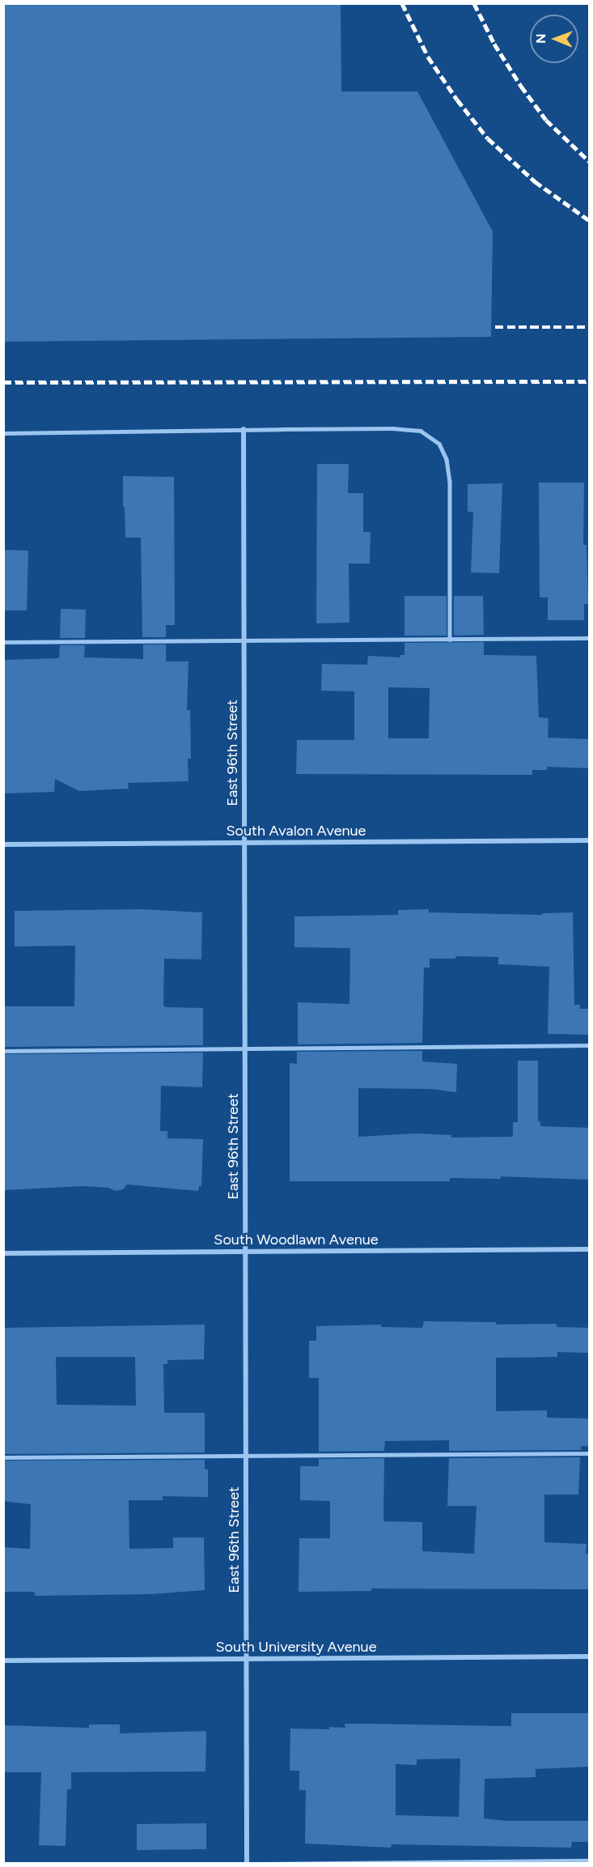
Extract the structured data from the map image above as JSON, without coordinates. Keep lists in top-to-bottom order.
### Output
{
  "streets": {
    "street": [
      "East 96th Street",
      "South Avalon Avenue",
      "South Woodlawn Avenue",
      "South University Avenue"
    ]
  },
  "crossings": [
    ["East 96th Street", "South Avalon Avenue"],
    ["East 96th Street", "South Woodlawn Avenue"],
    ["East 96th Street", "South University Avenue"]
  ],
  "north": "left"
}
